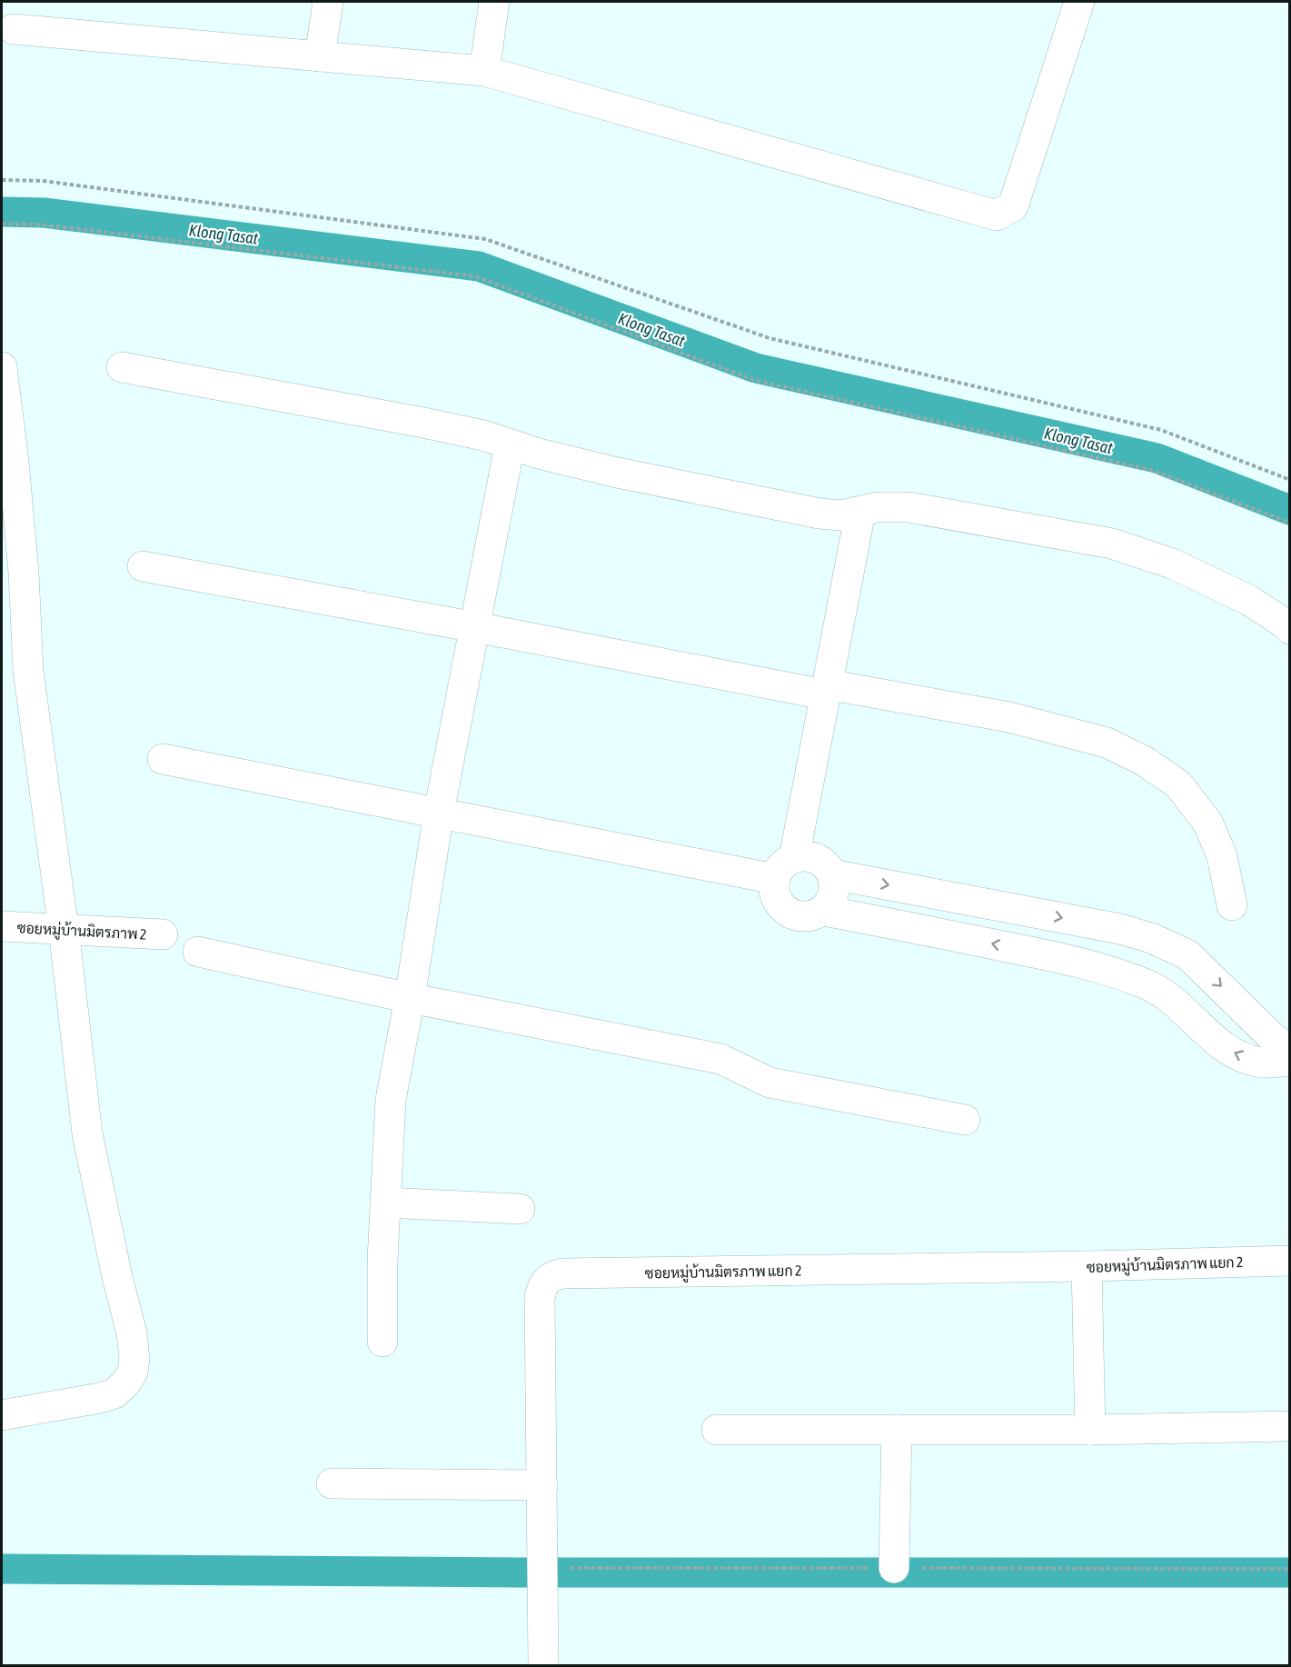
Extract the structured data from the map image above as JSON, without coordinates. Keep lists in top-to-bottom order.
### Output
{
  "streets": {
    "street": ["ซอยหมู่บ้านมิตรภาพ 2", "ซอยหมู่บ้านมิตรภาพ แยก 2"]
  },
  "water": ["Klong Tasat"]
}
